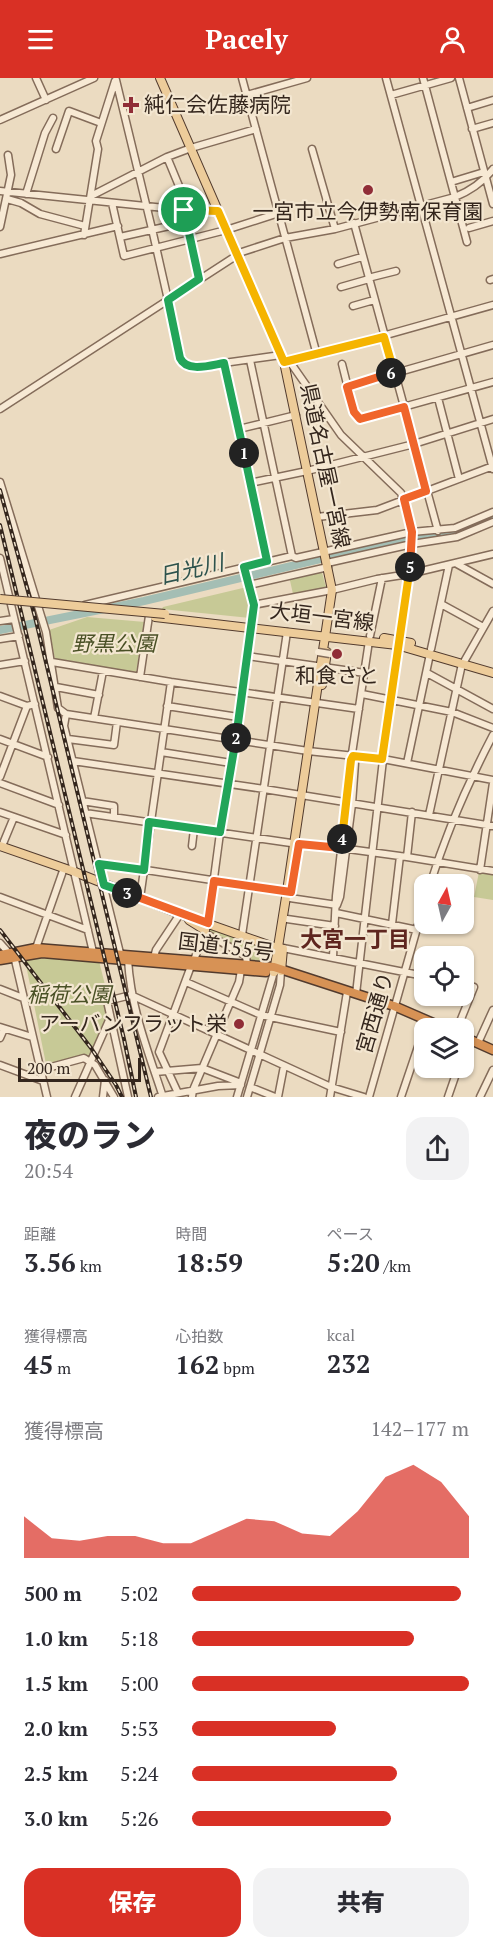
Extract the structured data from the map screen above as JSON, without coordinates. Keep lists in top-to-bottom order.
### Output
{
  "streets": {
    "highway": ["国道155号"],
    "main road": ["県道名古屋一宮線", "大垣一宮線"],
    "street": ["宮西通り"]
  },
  "crossings": [
    ["県道名古屋一宮線", "大垣一宮線"],
    ["県道名古屋一宮線", "国道155号"],
    ["国道155号", "宮西通り"]
  ],
  "districts": ["大宮一丁目"],
  "water": ["日光川"],
  "parks": ["野黒公園", "稲荷公園"],
  "places": {
    "health": ["純仁会佐藤病院"],
    "other": ["一宮市立今伊勢南保育園", "和食さと", "アーバンフラット栄"]
  },
  "scale_bar": "200 m",
  "north": "top",
  "page": {
    "header": "Pacely",
    "pins": [
      "6",
      "1",
      "5",
      "2",
      "4",
      "3"
    ],
    "scale": "200 m",
    "heading": ["夜のラン", "20:54"],
    "stats": [
      ["距離", "3.56 km"],
      ["時間", "18:59"],
      ["ペース", "5:20 /km"],
      ["獲得標高", "45 m"],
      ["心拍数", "162 bpm"],
      ["kcal", "232"]
    ],
    "chart": ["獲得標高", "142–177 m"],
    "list": [
      {
        "name": "500 m",
        "note": "5:02"
      },
      {
        "name": "1.0 km",
        "note": "5:18"
      },
      {
        "name": "1.5 km",
        "note": "5:00"
      },
      {
        "name": "2.0 km",
        "note": "5:53"
      },
      {
        "name": "2.5 km",
        "note": "5:24"
      },
      {
        "name": "3.0 km",
        "note": "5:26"
      }
    ],
    "buttons": ["保存", "共有"]
  }
}
